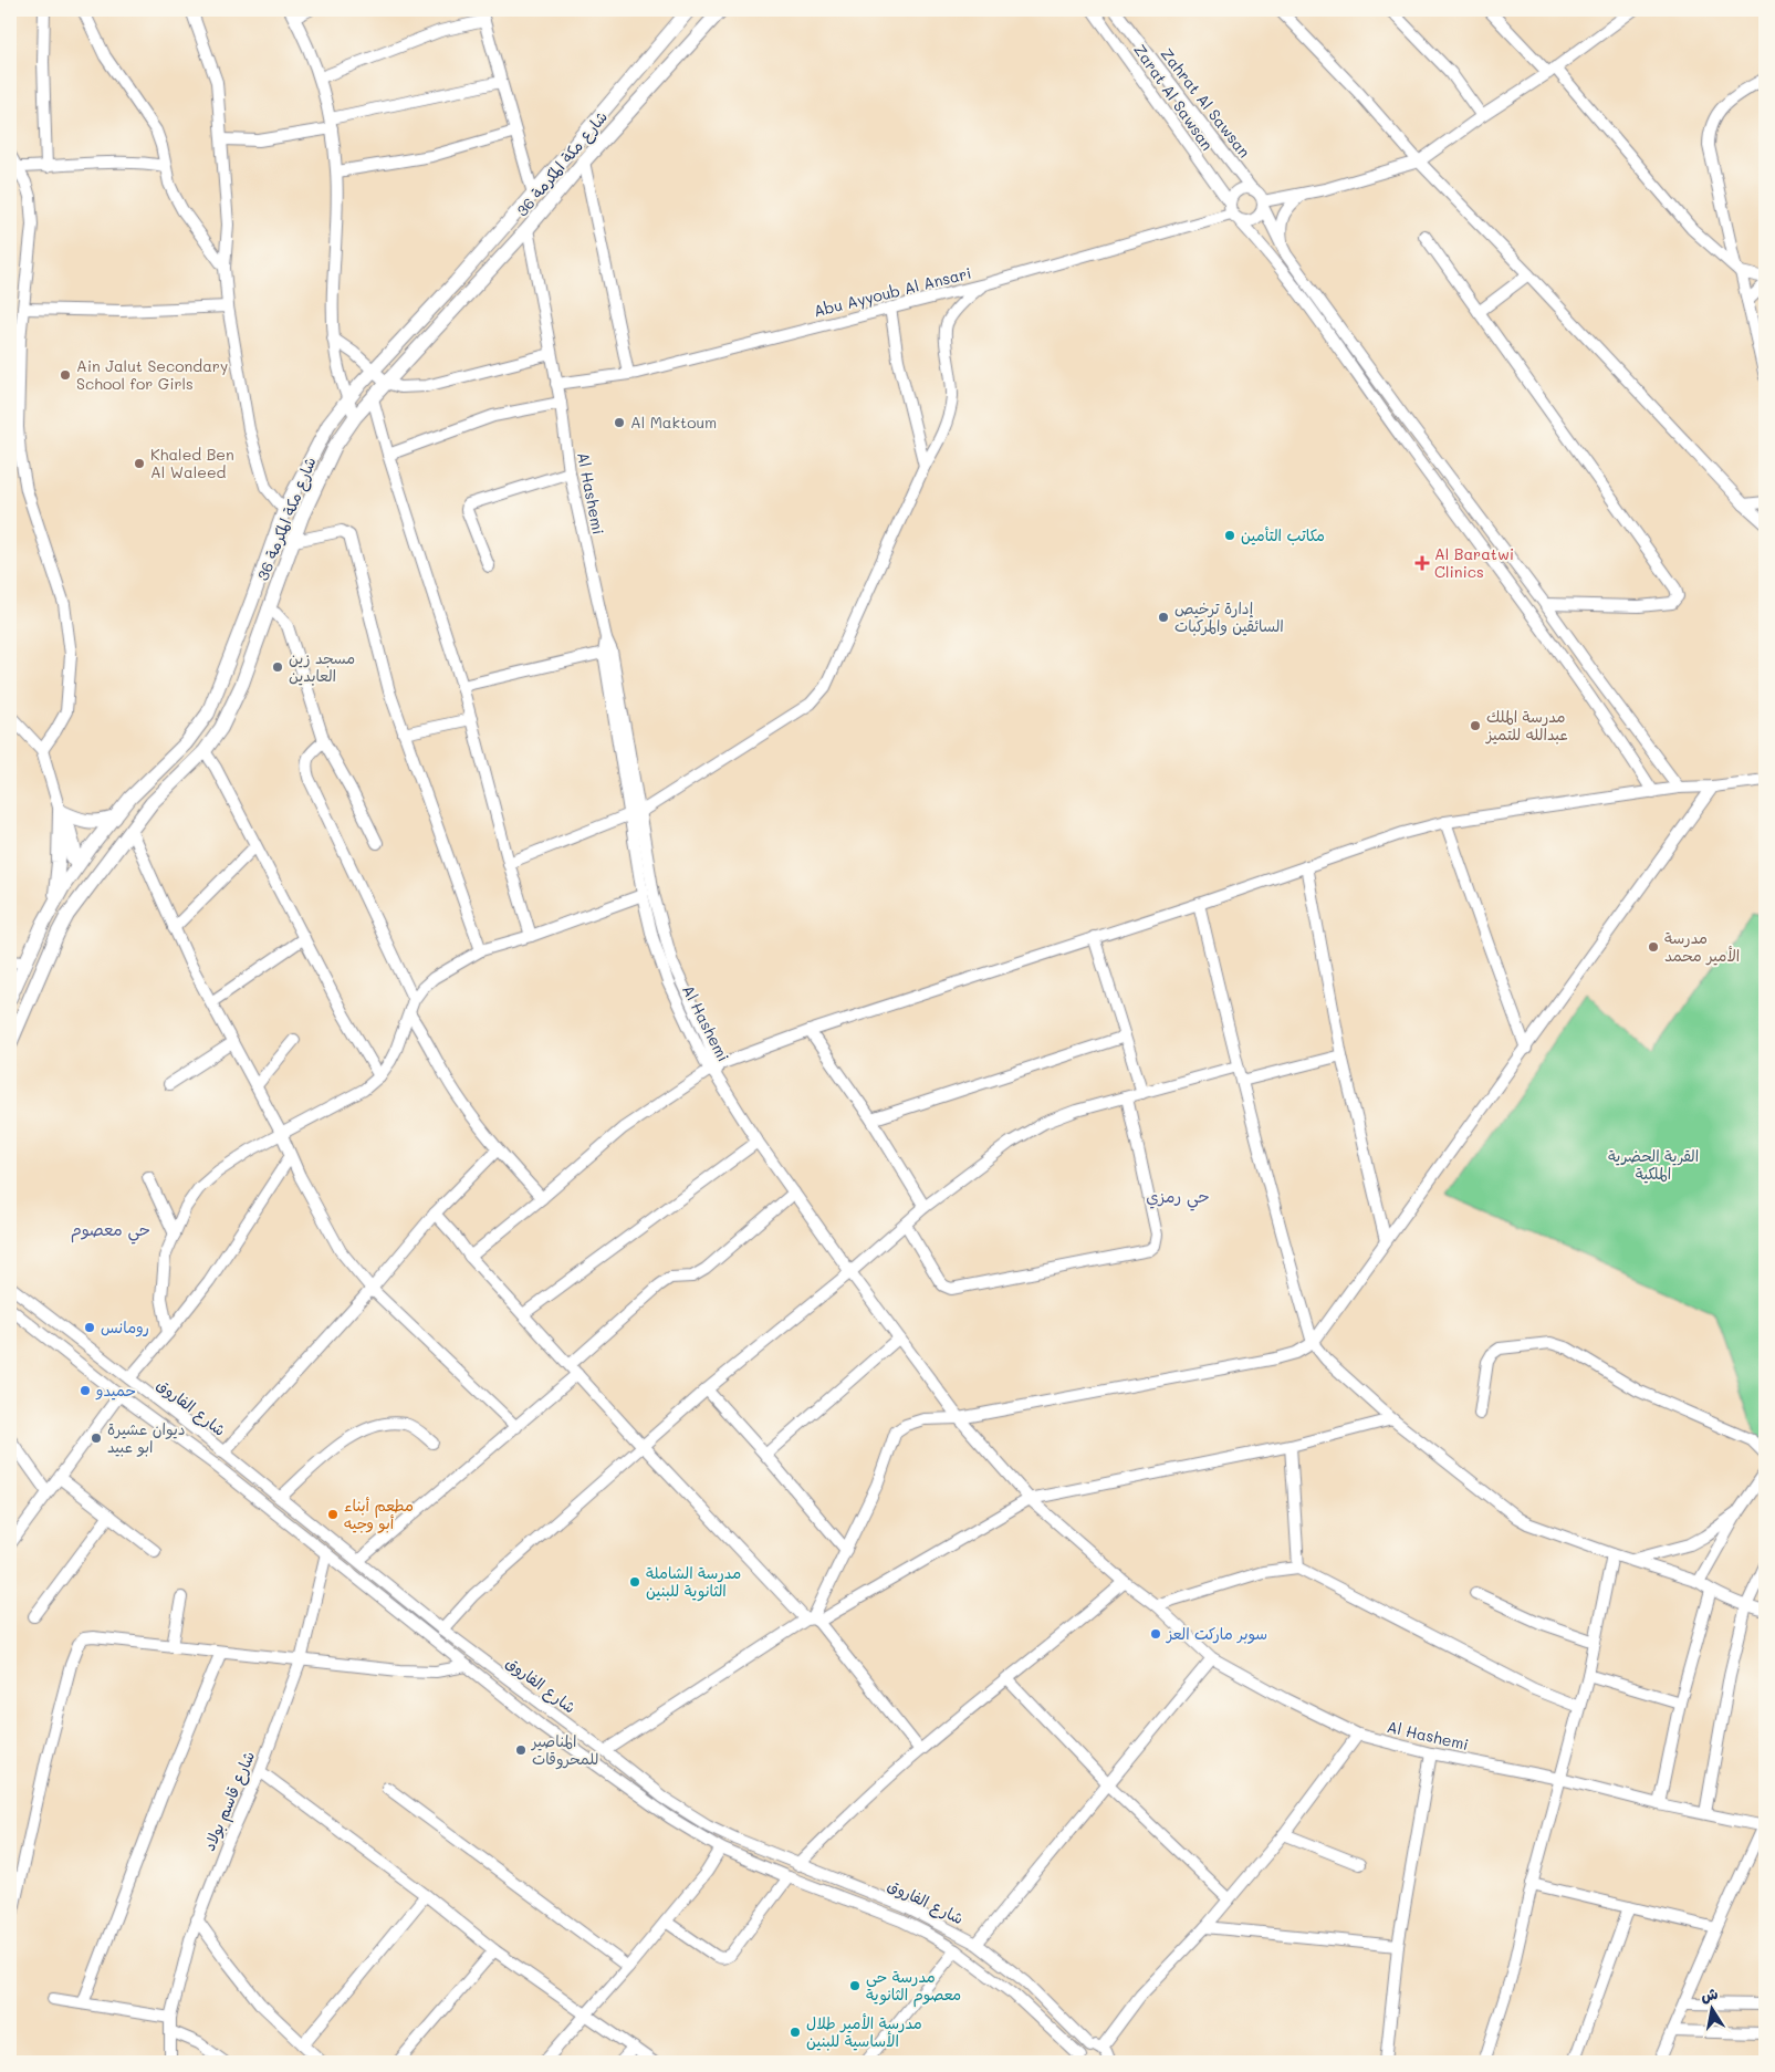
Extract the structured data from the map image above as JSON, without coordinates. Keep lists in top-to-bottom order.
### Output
{
  "streets": {
    "main road": ["شارع مكة المكرمة 36"],
    "street": [
      "Zarat Al Sawsan",
      "Zahrat Al Sawsan",
      "Abu Ayyoub Al Ansari",
      "Al Hashemi",
      "شارع الفاروق",
      "شارع قاسم بولاد"
    ]
  },
  "crossings": [
    ["Zarat Al Sawsan", "Zahrat Al Sawsan"],
    ["Zarat Al Sawsan", "Abu Ayyoub Al Ansari"],
    ["Zahrat Al Sawsan", "Abu Ayyoub Al Ansari"],
    ["شارع مكة المكرمة 36", "Al Hashemi"],
    ["Abu Ayyoub Al Ansari", "Al Hashemi"],
    ["شارع الفاروق", "شارع قاسم بولاد"]
  ],
  "districts": ["حي رمزي", "حي معصوم"],
  "parks": ["القرية الحضرية الملكية"],
  "places": {
    "other": [
      "Ain Jalut Secondary School for Girls",
      "Al Maktoum",
      "Khaled Ben Al Waleed",
      "مكاتب التأمين",
      "إدارة ترخيص السائقين والمركبات",
      "مسجد زين العابدين",
      "مدرسة الملك عبدالله للتميز",
      "مدرسة الأمير محمد",
      "رومانس",
      "حميدو",
      "ديوان عشيرة ابو عبيد",
      "مطعم أبناء أبو وجيه",
      "مدرسة الشاملة الثانوية للبنين",
      "سوبر ماركت العز",
      "المناصير للمحروقات",
      "مدرسة حي معصوم الثانوية",
      "مدرسة الأمير طلال الأساسية للبنين"
    ],
    "health": ["Al Baratwi Clinics"]
  },
  "north": "top"
}
